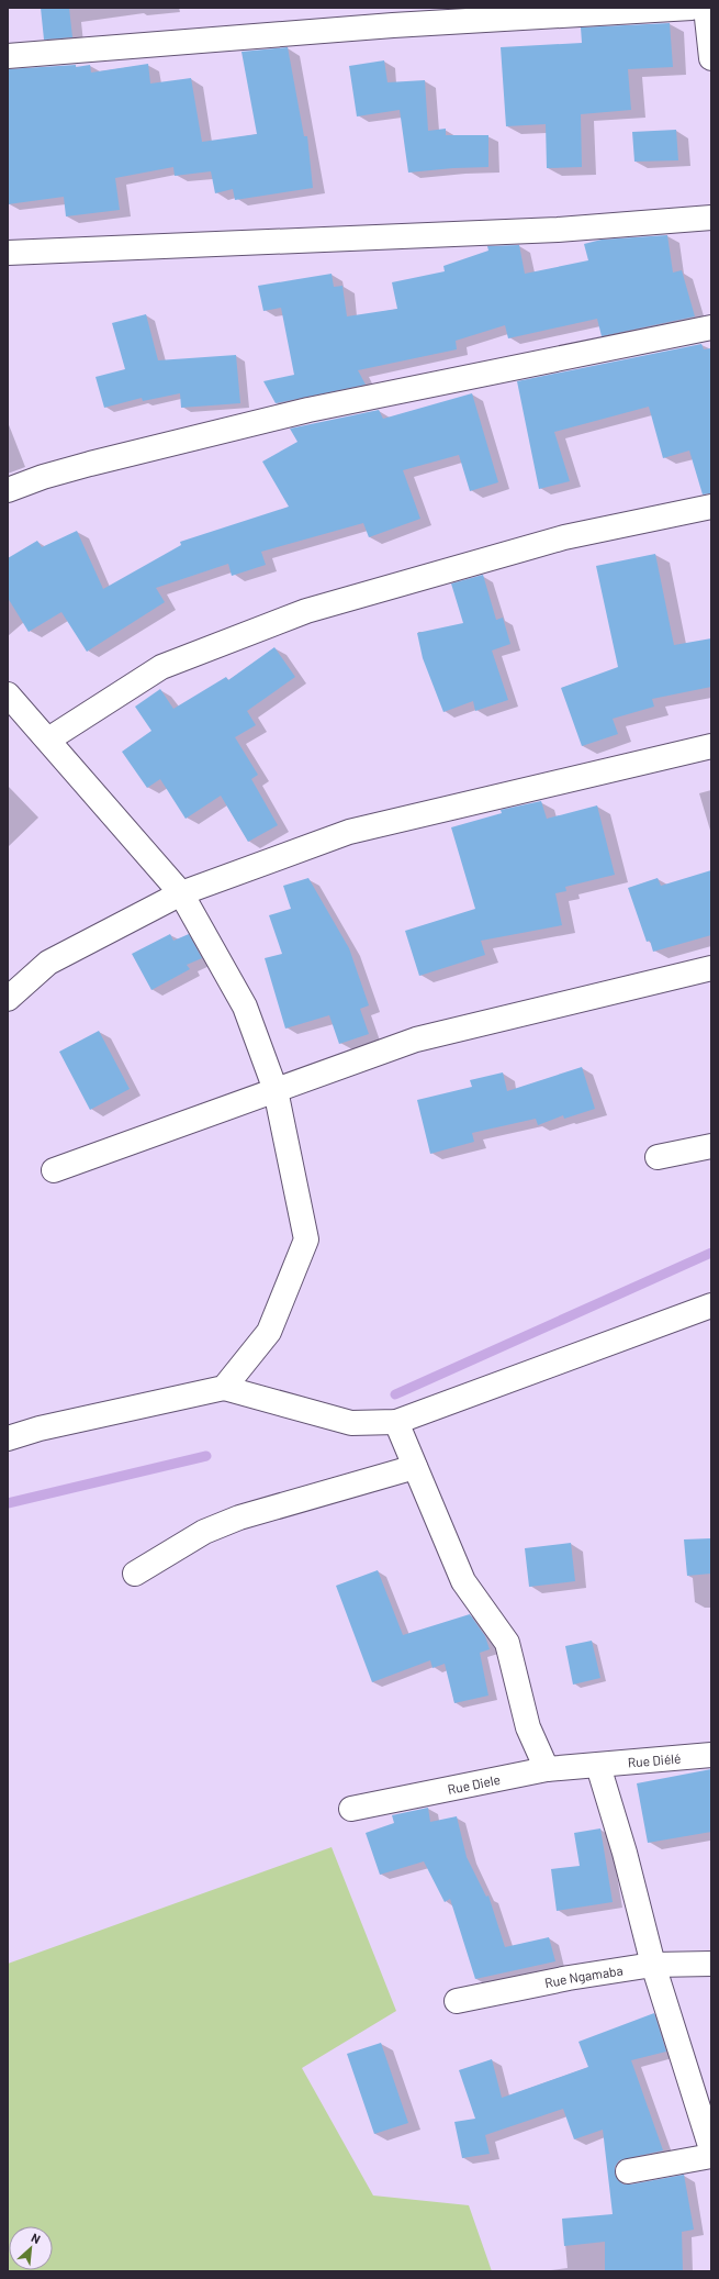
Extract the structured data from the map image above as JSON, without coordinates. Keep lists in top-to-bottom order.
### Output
{
  "streets": {
    "street": ["Rue Diélé", "Rue Diele", "Rue Ngamaba"]
  },
  "crossings": [
    ["Rue Diélé", "Rue Diele"]
  ],
  "north": "top right"
}
